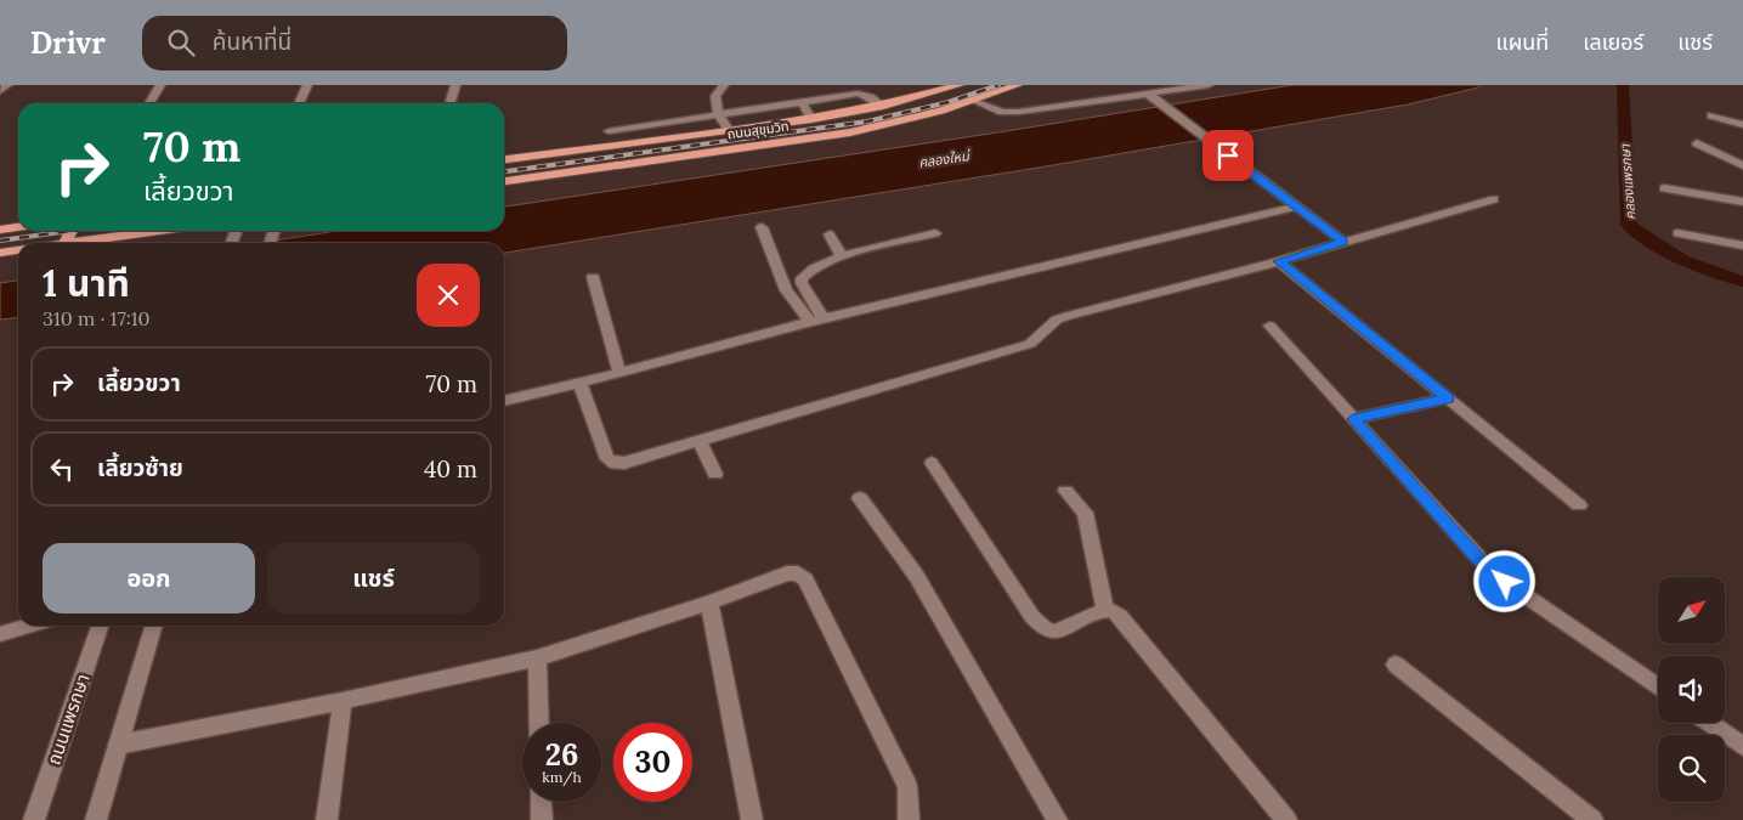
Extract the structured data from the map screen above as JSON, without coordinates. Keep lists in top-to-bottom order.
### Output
{
  "streets": {
    "highway": ["ถนนสุขุมวิท"],
    "street": ["ถนนแพรกษา"]
  },
  "water": ["คลองใหม่", "คลองแพรกษา"],
  "north": "top right",
  "page": {
    "header": "Drivr",
    "search": "ค้นหาที่นี่",
    "nav": ["แผนที่", "เลเยอร์", "แชร์"],
    "turn": ["70 m", "เลี้ยวขวา"],
    "heading": ["1 นาที", "310 m · 17:10"],
    "list": [
      {
        "name": "เลี้ยวขวา",
        "value": "70 m"
      },
      {
        "name": "เลี้ยวซ้าย",
        "value": "40 m"
      }
    ],
    "buttons": ["ออก", "แชร์"],
    "speed": "26 km/h",
    "limit": "30"
  }
}
